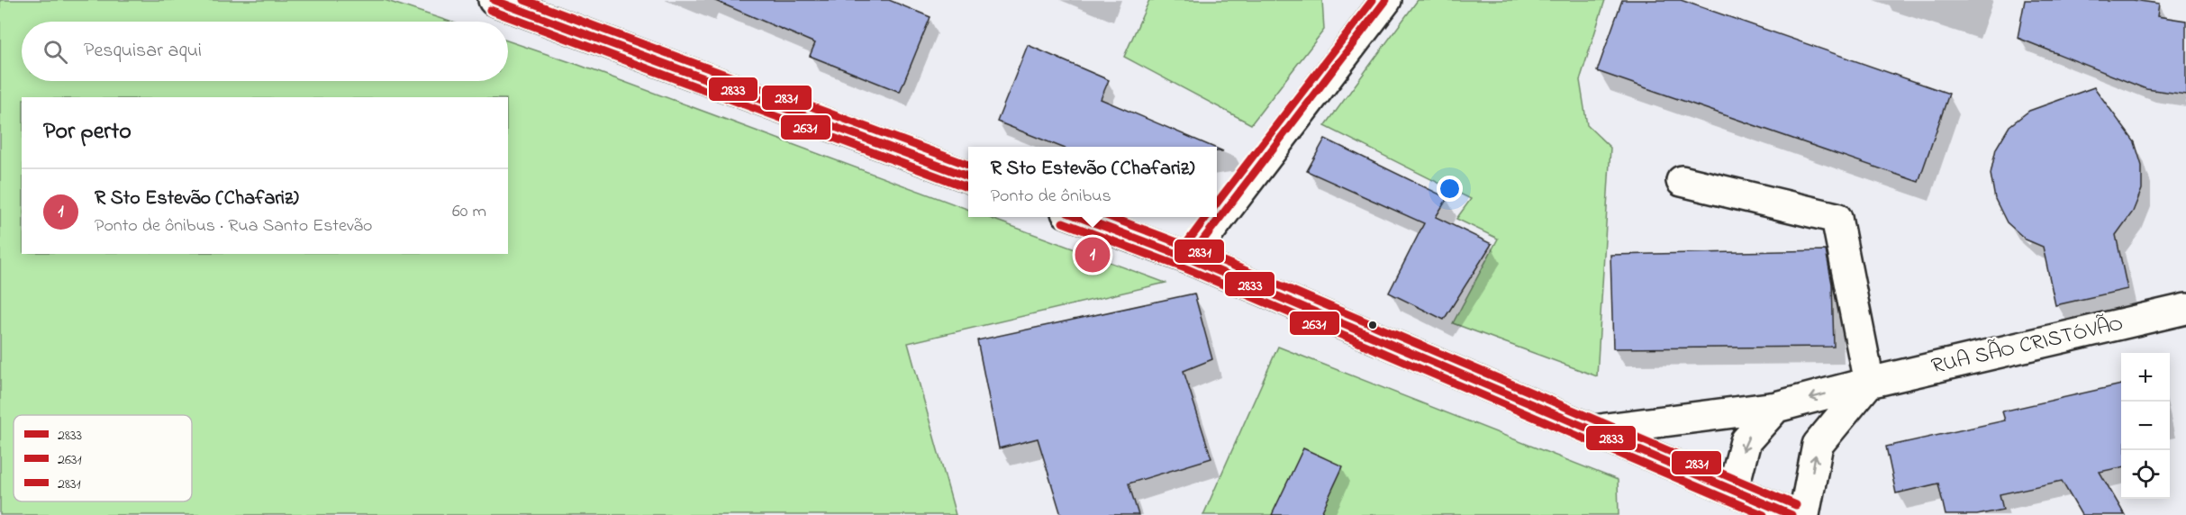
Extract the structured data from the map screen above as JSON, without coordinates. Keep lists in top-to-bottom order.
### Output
{
  "streets": {
    "street": ["RUA SÃO CRISTÓVÃO"]
  },
  "lines": ["transit line 2833", "transit line 2831", "transit line 2631"],
  "legend": ["2833", "2631", "2831"],
  "page": {
    "search": "Pesquisar aqui",
    "heading": "Por perto",
    "popup": ["R Sto Estevão (Chafariz)", "Ponto de ônibus"],
    "list": [
      {
        "mark": "1",
        "name": "R Sto Estevão (Chafariz)",
        "note": "Ponto de ônibus · Rua Santo Estevão",
        "value": "60 m"
      }
    ],
    "pins": "1",
    "map_buttons": ["+", "−"]
  }
}
